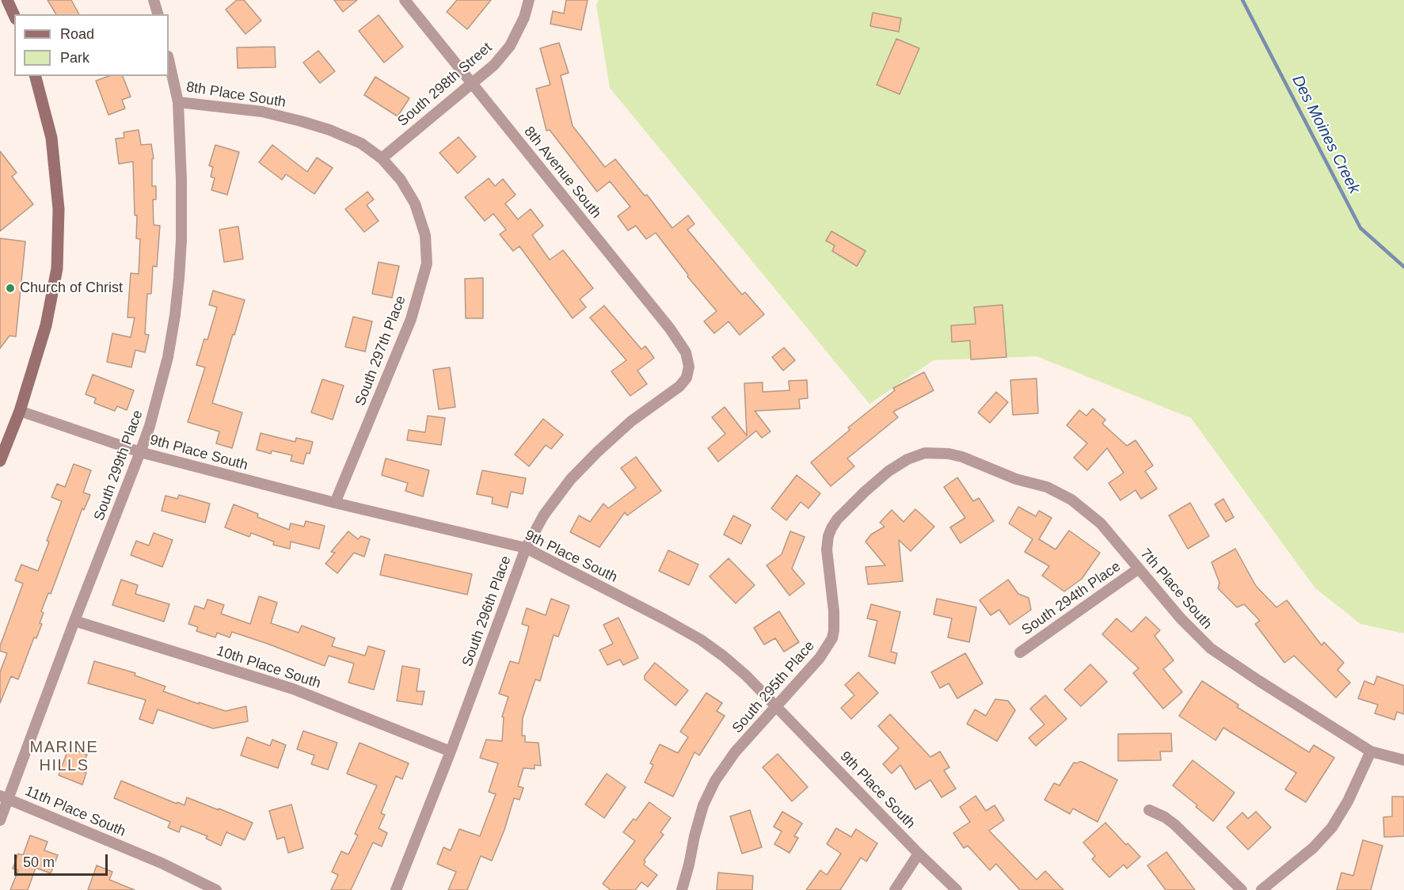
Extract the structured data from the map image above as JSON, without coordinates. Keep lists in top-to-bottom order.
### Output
{
  "streets": {
    "street": [
      "South 298th Street",
      "8th Place South",
      "8th Avenue South",
      "South 297th Place",
      "9th Place South",
      "South 299th Place",
      "7th Place South",
      "South 294th Place",
      "South 296th Place",
      "10th Place South",
      "South 295th Place",
      "11th Place South"
    ]
  },
  "crossings": [
    ["South 298th Street", "8th Place South"],
    ["South 298th Street", "8th Avenue South"],
    ["South 298th Street", "South 297th Place"],
    ["8th Place South", "South 297th Place"],
    ["8th Place South", "South 299th Place"],
    ["8th Avenue South", "South 296th Place"],
    ["South 297th Place", "9th Place South"],
    ["9th Place South", "South 299th Place"],
    ["9th Place South", "South 296th Place"],
    ["9th Place South", "South 295th Place"],
    ["South 299th Place", "10th Place South"],
    ["South 299th Place", "11th Place South"],
    ["7th Place South", "South 294th Place"],
    ["7th Place South", "South 295th Place"],
    ["South 296th Place", "10th Place South"]
  ],
  "districts": ["MARINE HILLS"],
  "water": ["Des Moines Creek"],
  "places": ["Church of Christ"],
  "legend": ["Road", "Park"],
  "scale_bar": "50 m"
}
